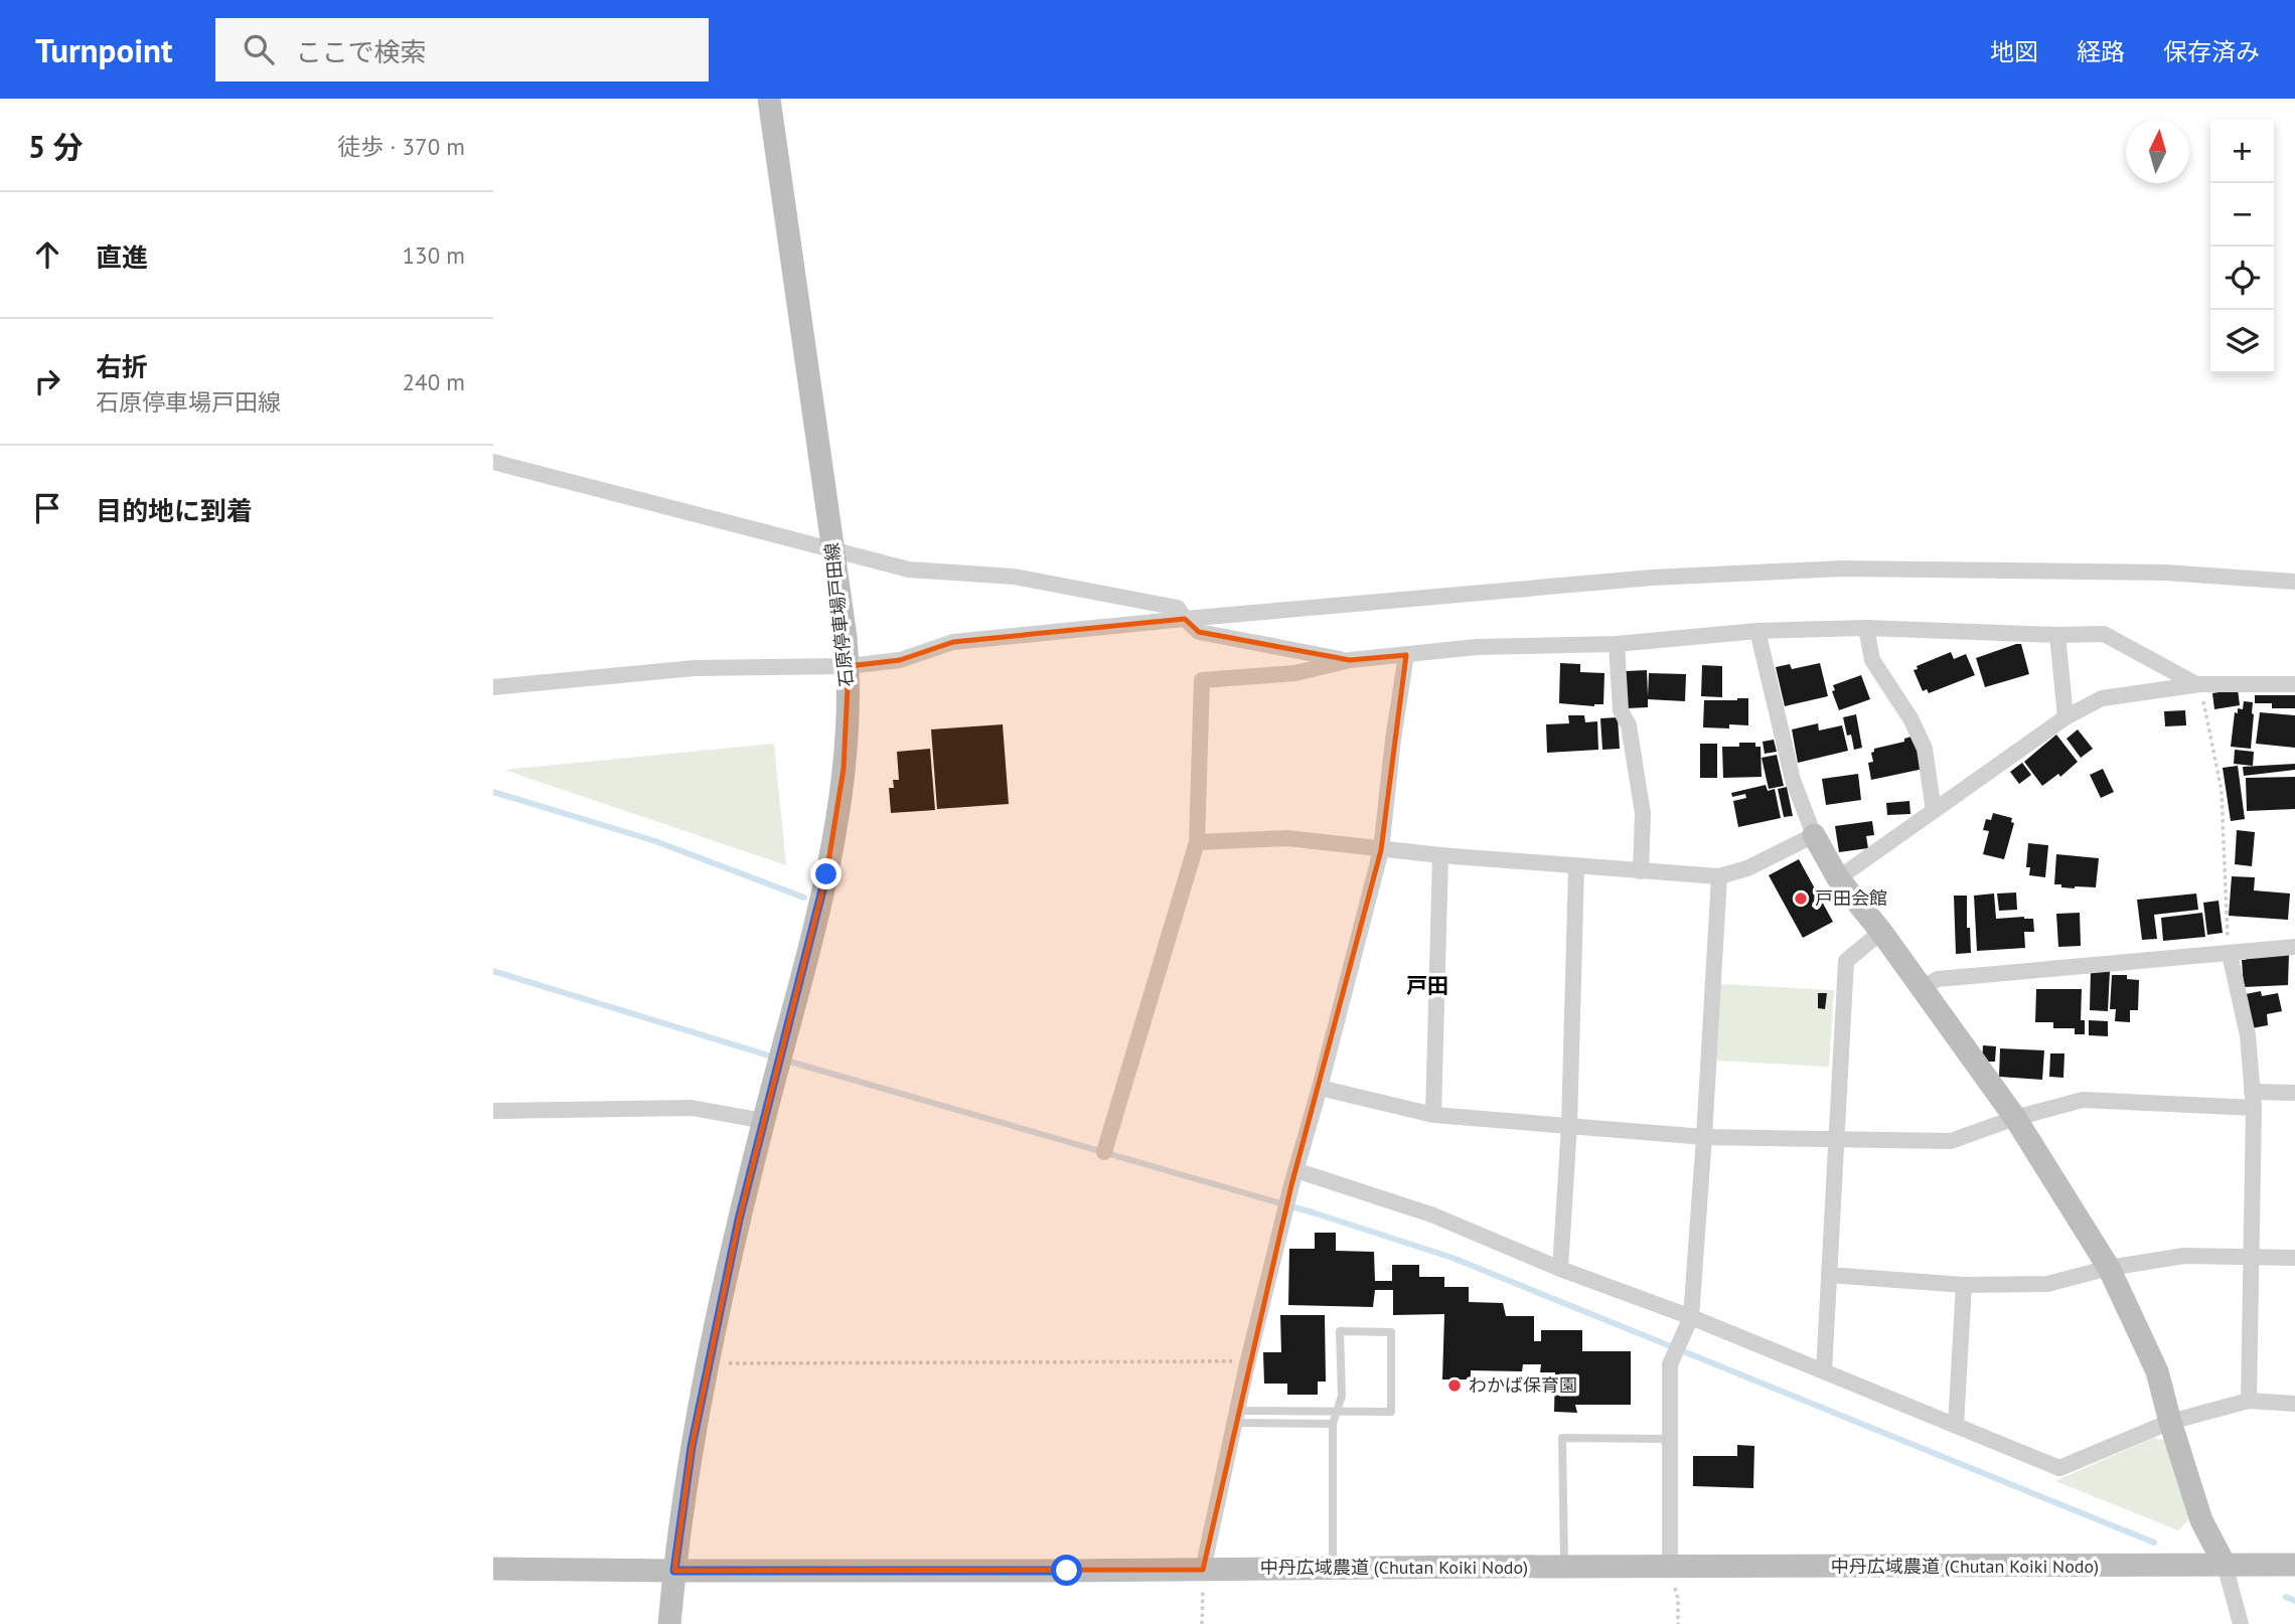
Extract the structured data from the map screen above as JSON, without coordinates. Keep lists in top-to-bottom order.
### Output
{
  "streets": {
    "street": ["石原停車場戸田線", "中丹広域農道 (Chutan Koiki Nodo)"]
  },
  "crossings": [
    ["石原停車場戸田線", "中丹広域農道 (Chutan Koiki Nodo)"]
  ],
  "districts": ["戸田"],
  "places": ["戸田会館", "わかば保育園"],
  "north": "top",
  "page": {
    "header": "Turnpoint",
    "search": "ここで検索",
    "nav": ["地図", "経路", "保存済み"],
    "heading": ["5 分", "徒歩 · 370 m"],
    "map_buttons": ["+", "−"],
    "list": [
      ["直進", "130 m"],
      ["右折", "石原停車場戸田線", "240 m"],
      "目的地に到着"
    ]
  }
}
